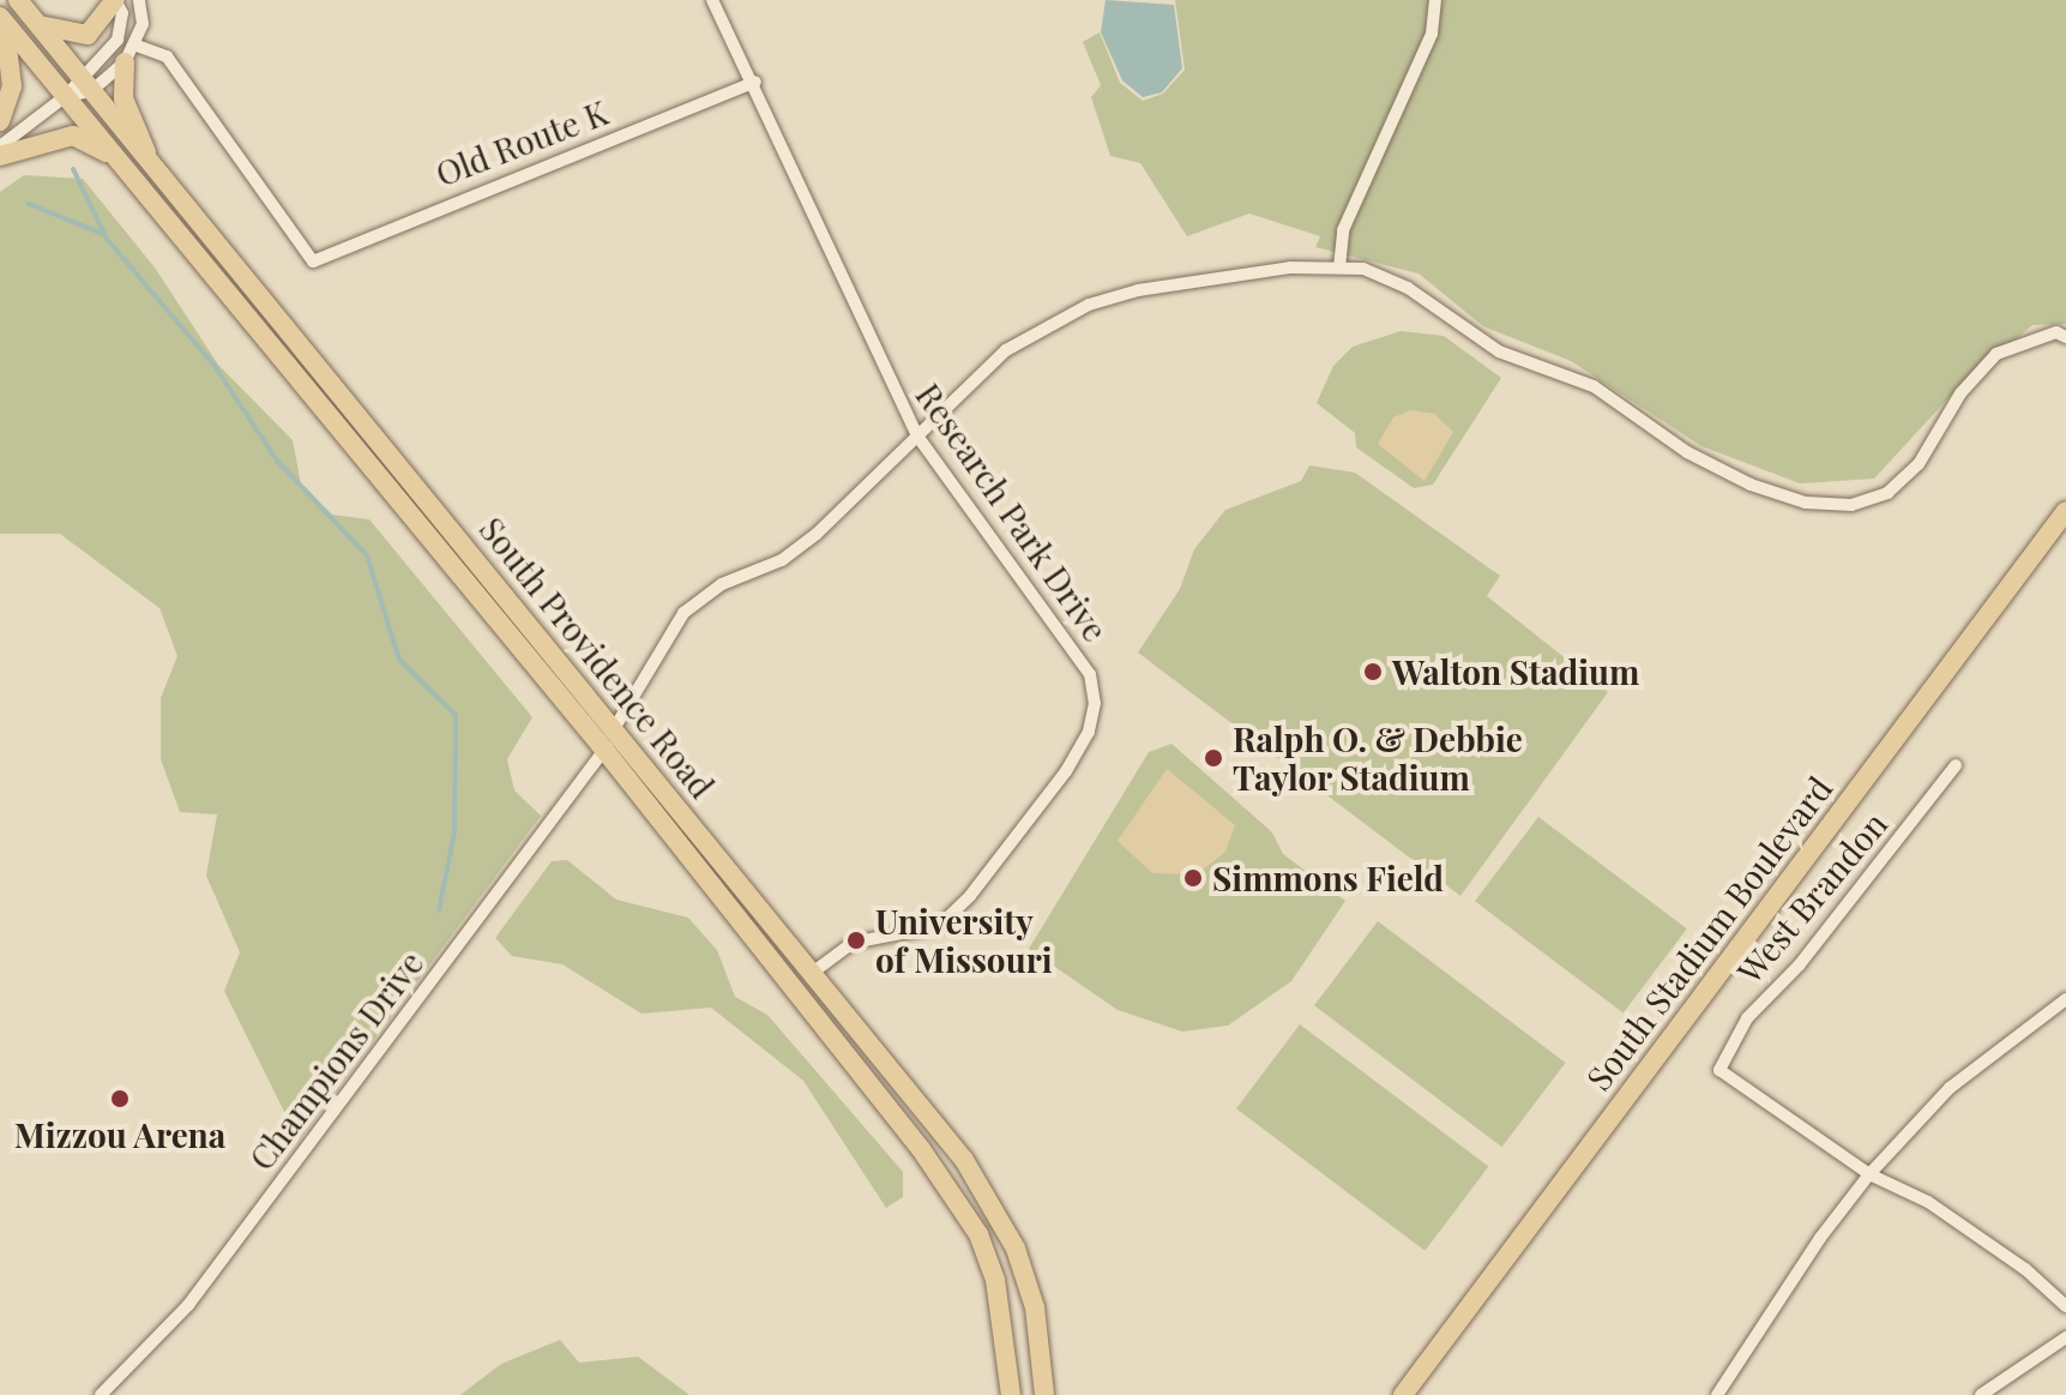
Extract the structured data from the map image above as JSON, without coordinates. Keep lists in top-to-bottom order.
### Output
{
  "streets": {
    "main road": ["South Providence Road", "South Stadium Boulevard"],
    "street": [
      "Old Route K",
      "Research Park Drive",
      "West Brandon",
      "Champions Drive"
    ]
  },
  "crossings": [
    ["Old Route K", "Research Park Drive"],
    ["Research Park Drive", "South Providence Road"],
    ["South Providence Road", "Champions Drive"]
  ],
  "places": [
    "Walton Stadium",
    "Ralph O. & Debbie Taylor Stadium",
    "Simmons Field",
    "University of Missouri",
    "Mizzou Arena"
  ]
}
